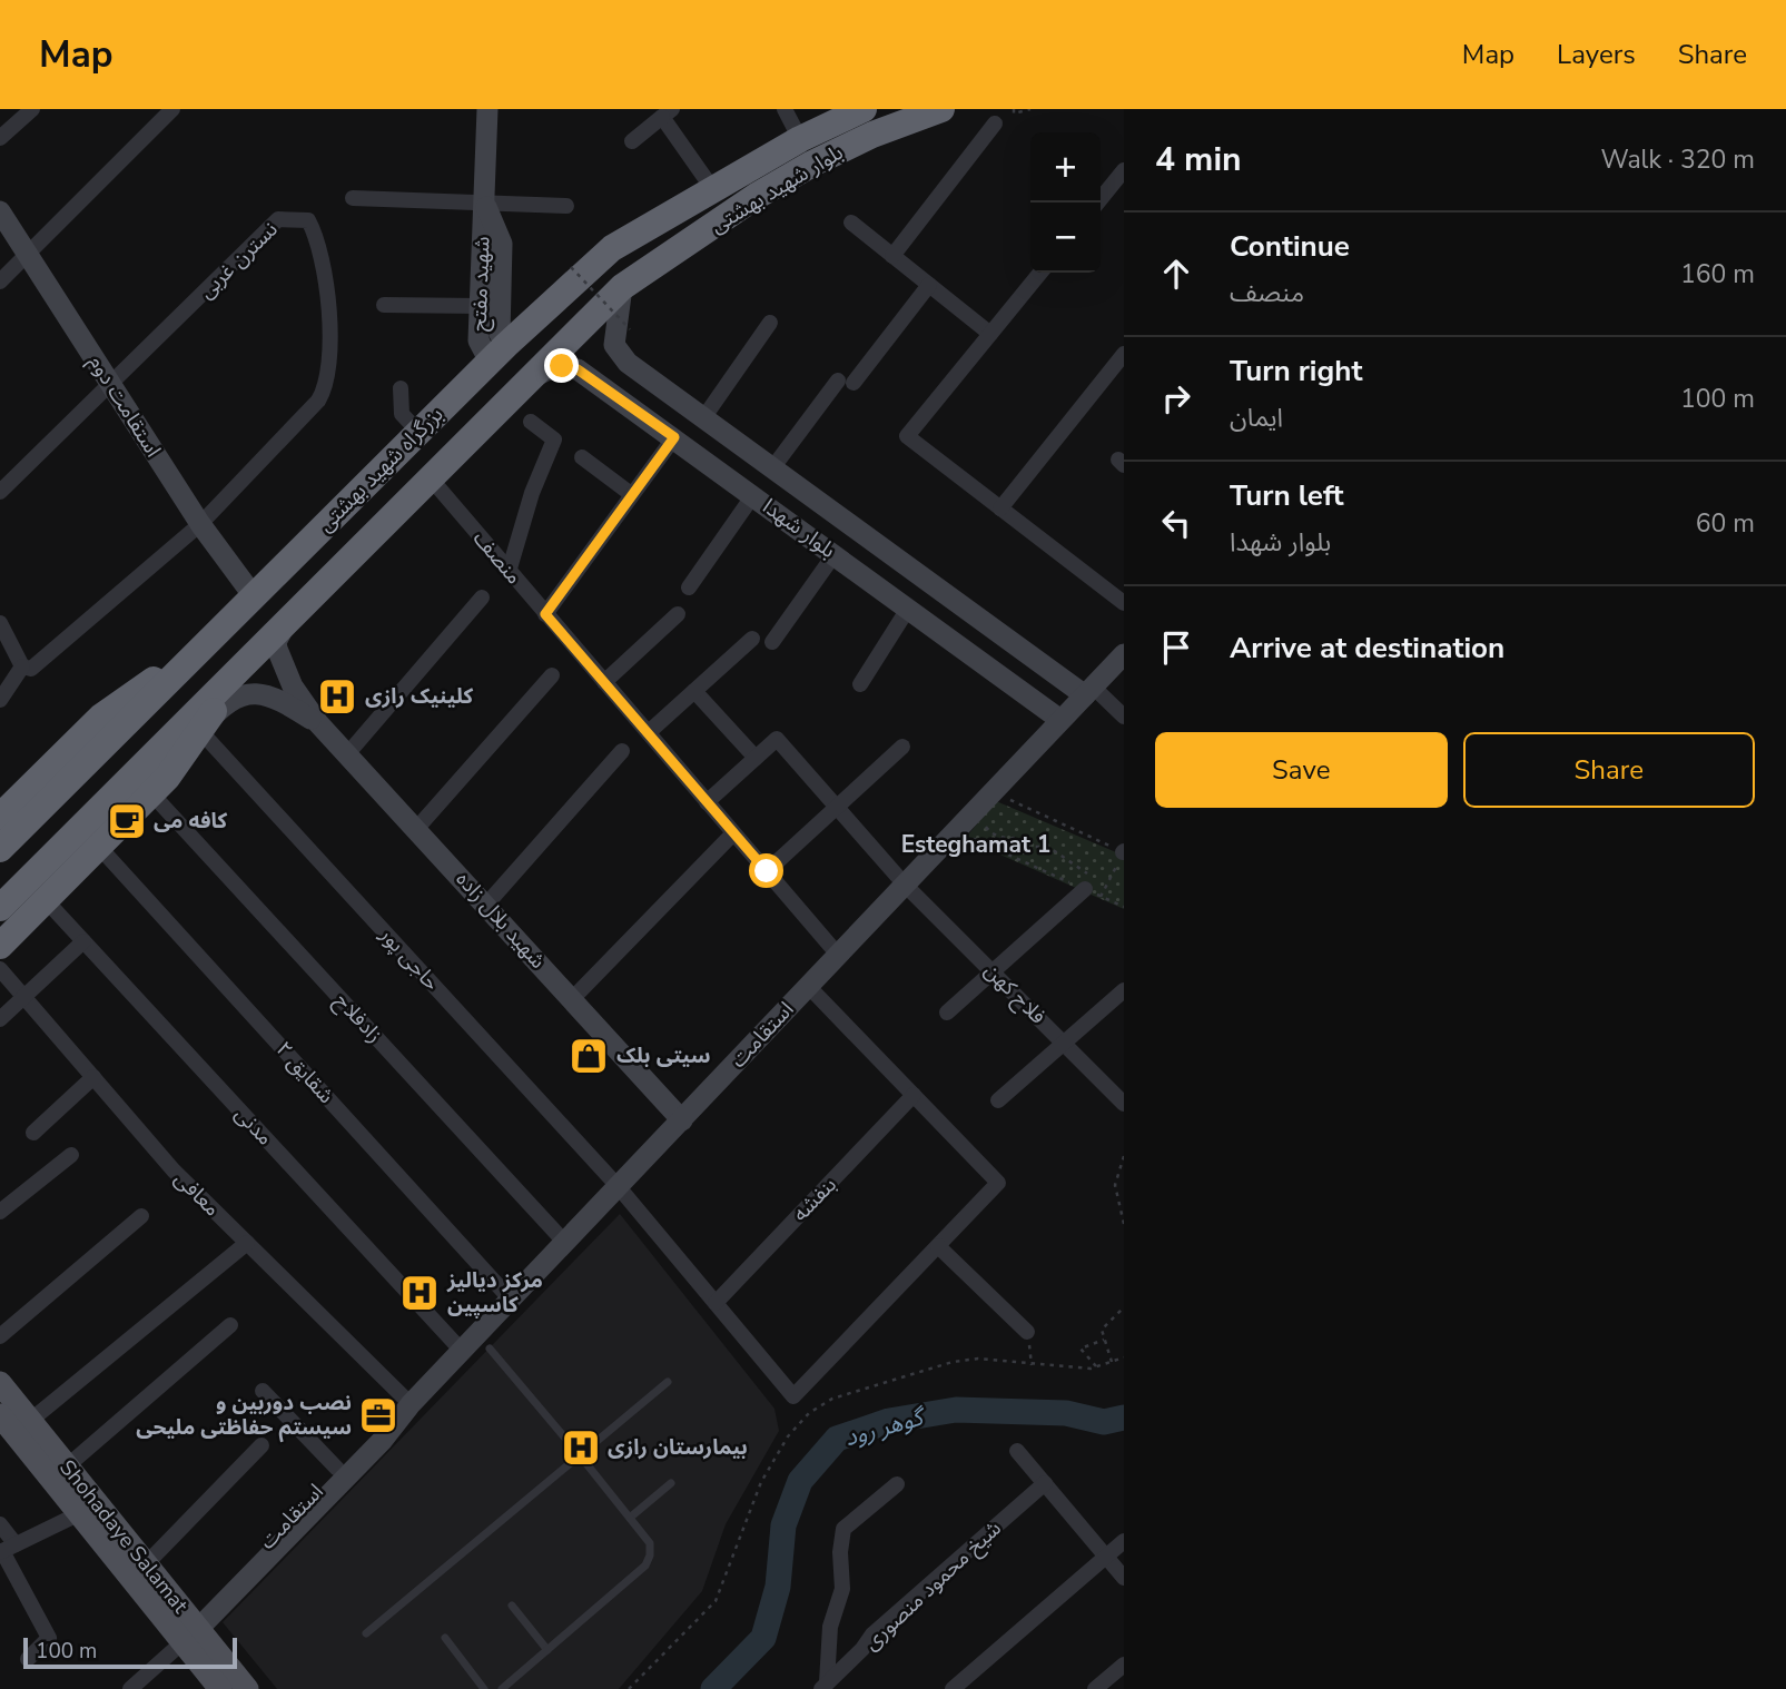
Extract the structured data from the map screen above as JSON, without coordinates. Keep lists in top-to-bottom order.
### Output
{
  "streets": {
    "highway": ["بلوار شهید بهشتی", "بزرگراه شهید بهشتی"],
    "main road": [
      "شهید مفتح",
      "استقامت دوم",
      "بلوار شهدا",
      "شهید بلال زاده",
      "استقامت",
      "Shohadaye Salamat"
    ],
    "street": [
      "نسترن غربی",
      "منصف",
      "حاجی پور",
      "فلاح کهن",
      "زادفلاح",
      "شقایق ۲",
      "مدنی",
      "معافی",
      "بنفشه",
      "شیخ محمود منصوری"
    ]
  },
  "crossings": [
    ["بلوار شهید بهشتی", "بزرگراه شهید بهشتی"],
    ["بلوار شهید بهشتی", "بلوار شهدا"],
    ["نسترن غربی", "استقامت دوم"],
    ["شهید مفتح", "بزرگراه شهید بهشتی"],
    ["استقامت دوم", "بزرگراه شهید بهشتی"],
    ["بزرگراه شهید بهشتی", "بلوار شهدا"],
    ["بزرگراه شهید بهشتی", "منصف"],
    ["بزرگراه شهید بهشتی", "شهید بلال زاده"],
    ["بلوار شهدا", "استقامت"],
    ["منصف", "استقامت"],
    ["شهید بلال زاده", "حاجی پور"],
    ["شهید بلال زاده", "استقامت"],
    ["حاجی پور", "استقامت"],
    ["فلاح کهن", "استقامت"],
    ["زادفلاح", "استقامت"],
    ["استقامت", "شقایق ۲"],
    ["استقامت", "مدنی"],
    ["استقامت", "معافی"],
    ["استقامت", "Shohadaye Salamat"]
  ],
  "districts": ["Esteghamat 1"],
  "water": ["گوهر رود"],
  "places": {
    "hospital": ["کلینیک رازی", "مرکز دیالیز کاسپین", "بیمارستان رازی"],
    "cafe": ["کافه می"],
    "shop": ["سیتی بلک"],
    "office": ["نصب دوربین و سیستم حفاظتی ملیحی"]
  },
  "scale_bar": "100 m",
  "page": {
    "header": "Map",
    "nav": ["Map", "Layers", "Share"],
    "heading": ["4 min", "Walk · 320 m"],
    "map_buttons": ["+", "−"],
    "list": [
      ["Continue", "منصف", "160 m"],
      ["Turn right", "ایمان", "100 m"],
      ["Turn left", "بلوار شهدا", "60 m"],
      "Arrive at destination"
    ],
    "buttons": ["Save", "Share"],
    "scale": "100 m"
  }
}
